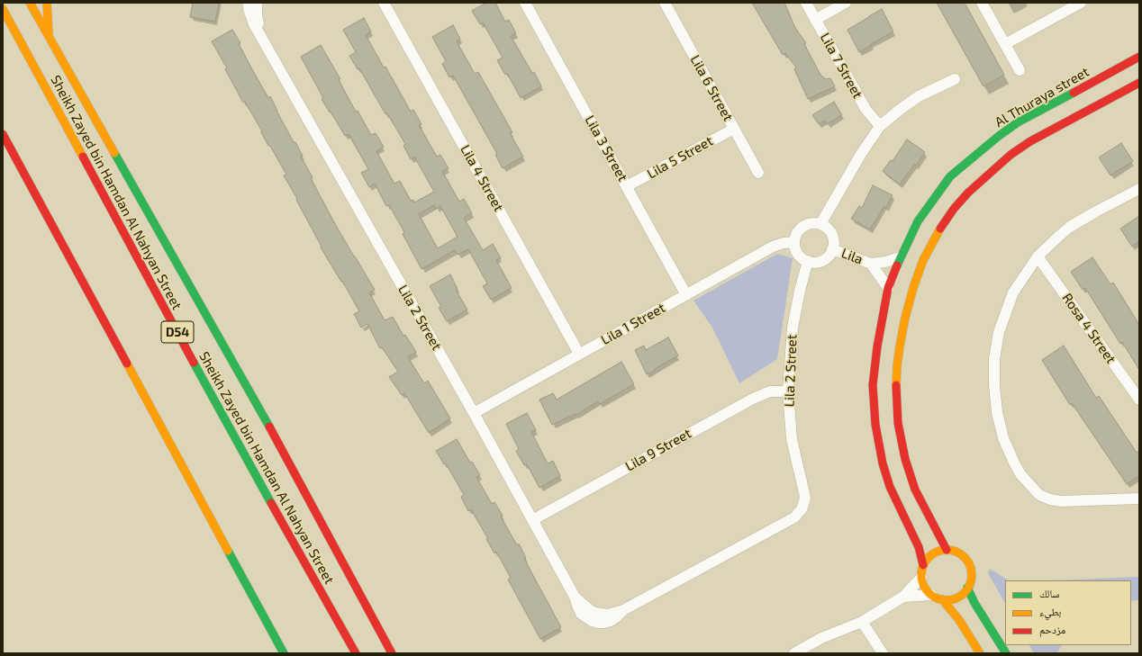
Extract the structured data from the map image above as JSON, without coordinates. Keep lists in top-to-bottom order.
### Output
{
  "streets": {
    "street": [
      "Lila 7 Street",
      "Lila 6 Street",
      "Al Thuraya street",
      "Lila 3 Street",
      "Lila 5 Street",
      "Lila 4 Street",
      "Sheikh Zayed bin Hamdan Al Nahyan Street",
      "Lila",
      "Lila 2 Street",
      "Lila 1 Street",
      "Rosa 4 Street",
      "D54",
      "Lila 9 Street"
    ]
  },
  "crossings": [
    ["Lila 6 Street", "Lila 5 Street"],
    ["Al Thuraya street", "Lila"],
    ["Lila 3 Street", "Lila 5 Street"],
    ["Lila 3 Street", "Lila 1 Street"],
    ["Lila 4 Street", "Lila 1 Street"],
    ["Lila", "Lila 2 Street"],
    ["Lila", "Lila 1 Street"],
    ["Lila 2 Street", "Lila 1 Street"],
    ["Lila 2 Street", "Lila 9 Street"]
  ],
  "legend": ["سالك", "بطيء", "مزدحم"]
}
